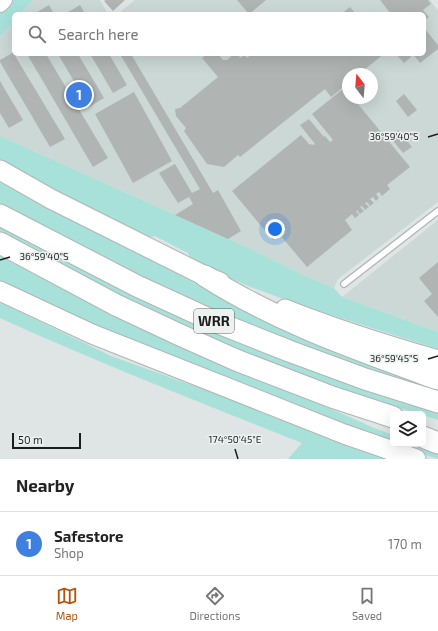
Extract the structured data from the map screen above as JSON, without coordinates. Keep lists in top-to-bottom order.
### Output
{
  "streets": {
    "highway": ["WRR"]
  },
  "scale_bar": "50 m",
  "north": "top",
  "page": {
    "search": "Search here",
    "pins": "1",
    "scale": "50 m",
    "heading": "Nearby",
    "list": [
      {
        "mark": "1",
        "name": "Safestore",
        "note": "Shop",
        "value": "170 m"
      }
    ],
    "nav": ["Map", "Directions", "Saved"]
  },
  "coordinates": ["36°59'40\"S", "36°59'45\"S", "174°50'45\"E"]
}
